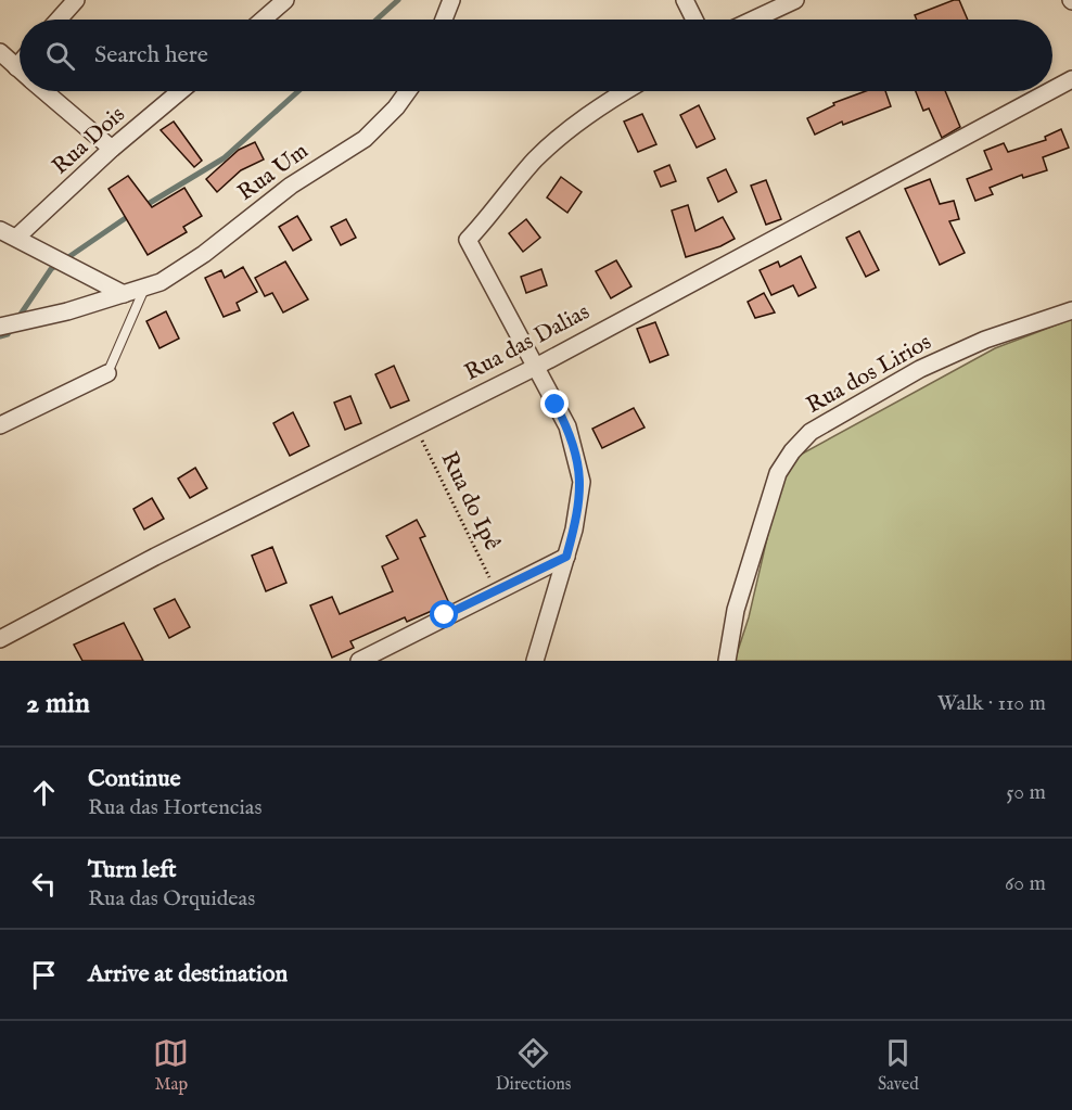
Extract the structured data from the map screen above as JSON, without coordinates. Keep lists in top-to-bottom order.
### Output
{
  "streets": {
    "street": [
      "Rua Dois",
      "Rua Um",
      "Rua das Dalias",
      "Rua dos Lirios"
    ],
    "path": ["Rua do Ipê"]
  },
  "crossings": [
    ["Rua das Dalias", "Rua do Ipê"]
  ],
  "page": {
    "search": "Search here",
    "heading": ["2 min", "Walk · 110 m"],
    "list": [
      ["Continue", "Rua das Hortencias", "50 m"],
      ["Turn left", "Rua das Orquideas", "60 m"],
      "Arrive at destination"
    ],
    "nav": ["Map", "Directions", "Saved"]
  }
}
